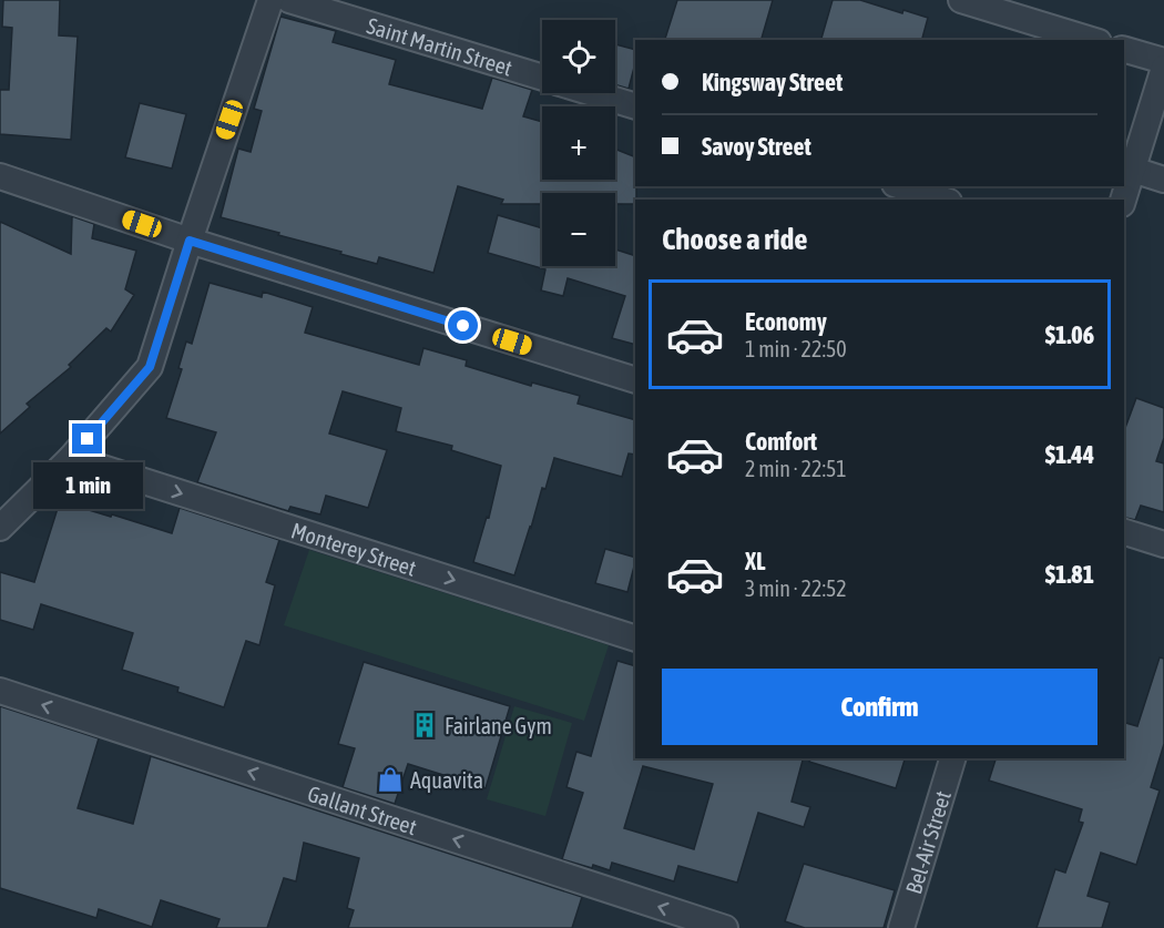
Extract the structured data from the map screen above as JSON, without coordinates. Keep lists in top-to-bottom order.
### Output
{
  "streets": {
    "street": [
      "Saint Martin Street",
      "Monterey Street",
      "Gallant Street",
      "Bel-Air Street"
    ]
  },
  "one_way": ["Monterey Street", "Gallant Street"],
  "places": {
    "building": ["Fairlane Gym"],
    "shop": ["Aquavita"]
  },
  "page": {
    "map_buttons": ["+", "−"],
    "banner": ["Kingsway Street", "Savoy Street"],
    "heading": "Choose a ride",
    "list": [
      {
        "name": "Economy",
        "note": "1 min · 22:50",
        "value": "$1.06"
      },
      {
        "name": "Comfort",
        "note": "2 min · 22:51",
        "value": "$1.44"
      },
      {
        "name": "XL",
        "note": "3 min · 22:52",
        "value": "$1.81"
      }
    ],
    "bubble": "1 min",
    "buttons": "Confirm"
  }
}
